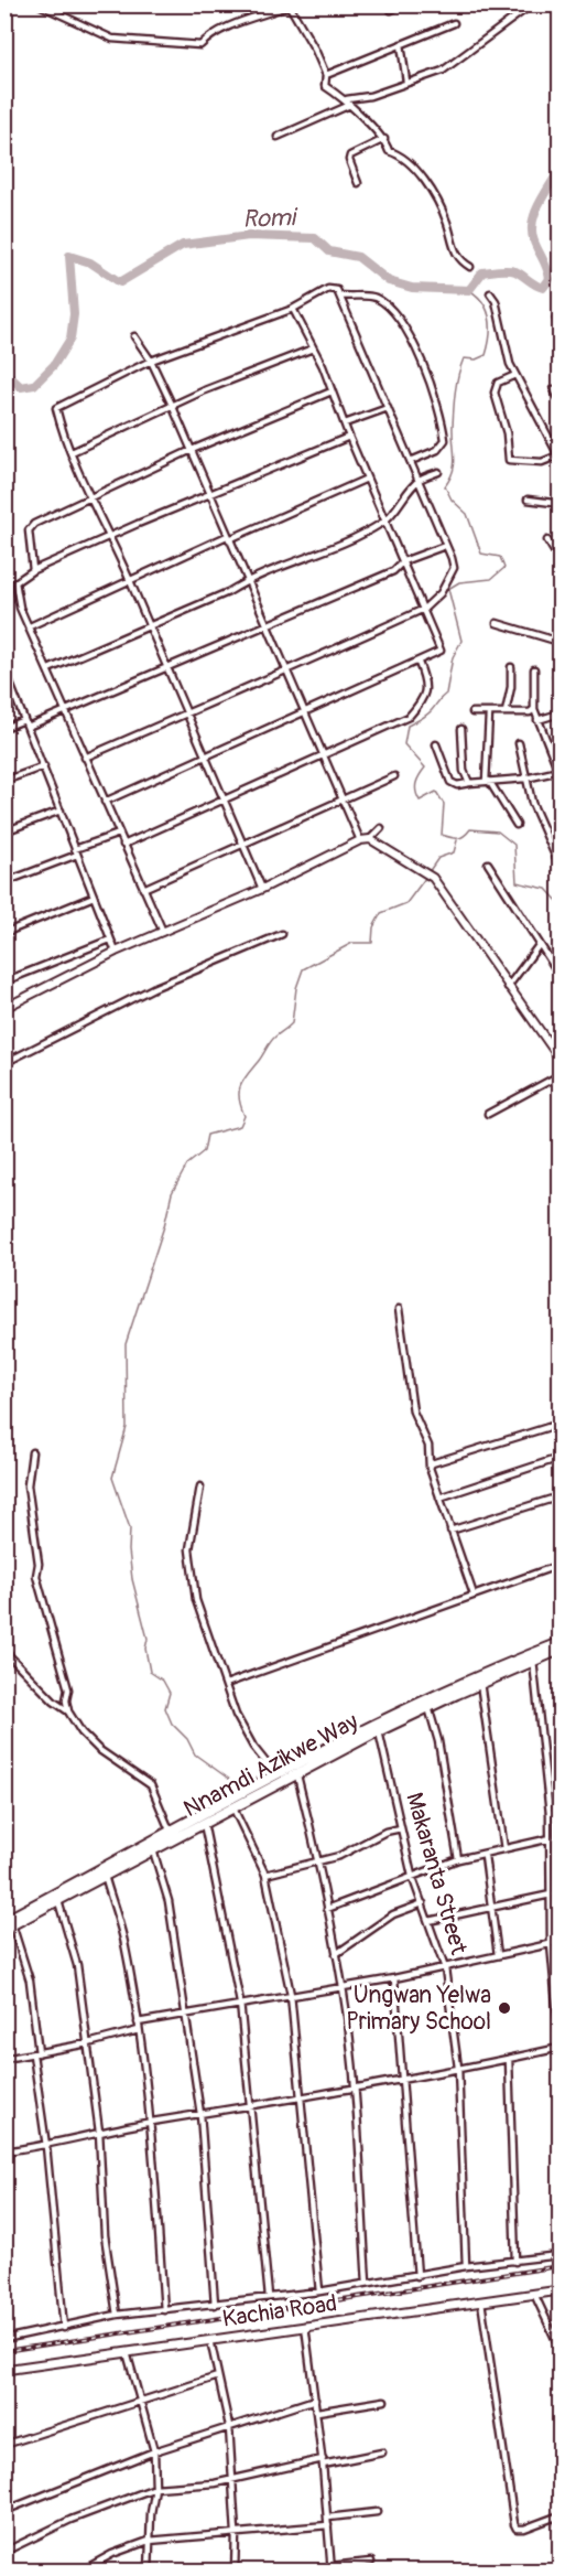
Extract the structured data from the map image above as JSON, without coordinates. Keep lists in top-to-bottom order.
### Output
{
  "streets": {
    "highway": ["Nnamdi Azikwe Way"],
    "main road": ["Kachia Road"],
    "street": ["Makaranta Street"]
  },
  "crossings": [
    ["Nnamdi Azikwe Way", "Makaranta Street"]
  ],
  "water": ["Romi"],
  "places": ["Ungwan Yelwa Primary School"]
}
